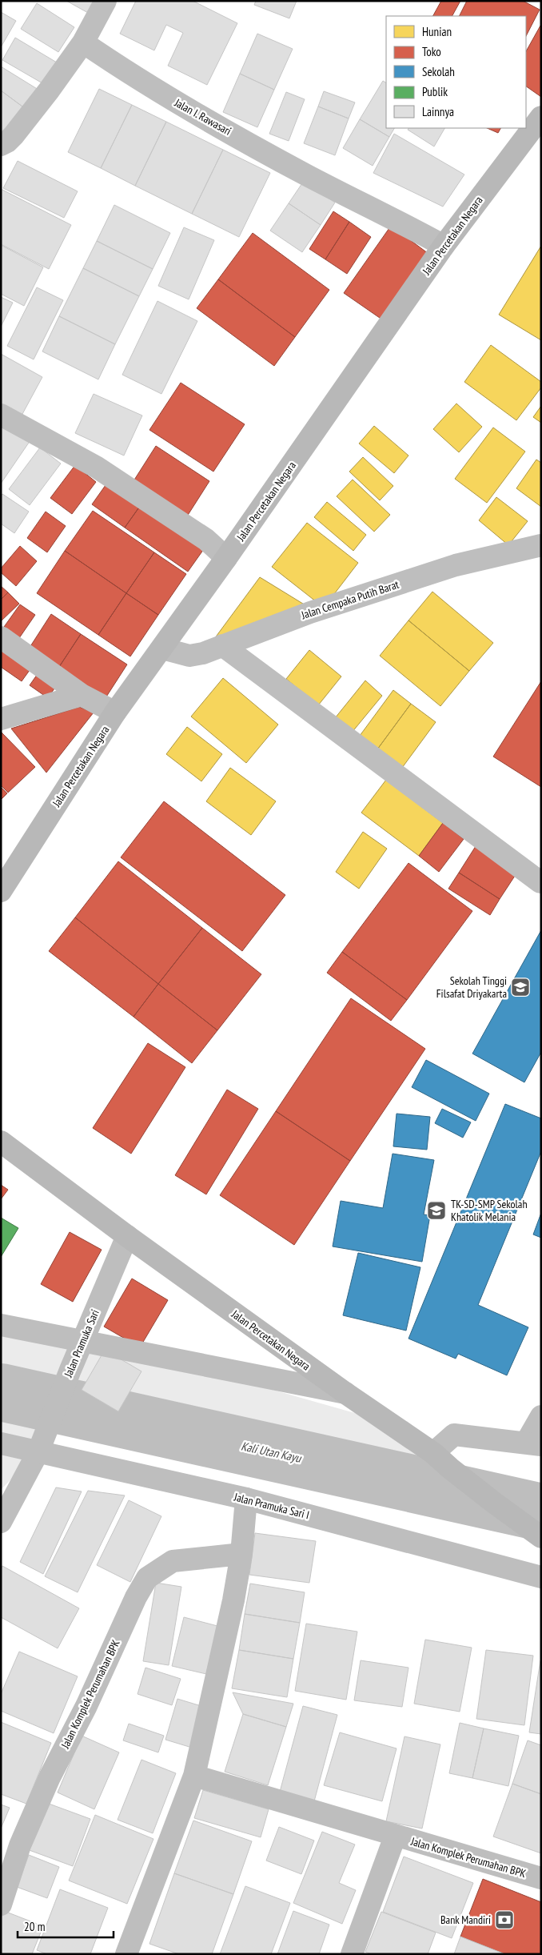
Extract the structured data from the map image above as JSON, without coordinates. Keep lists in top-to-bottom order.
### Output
{
  "streets": {
    "main road": ["Jalan Percetakan Negara"],
    "street": [
      "Jalan I. Rawasari",
      "Jalan Cempaka Putih Barat",
      "Jalan Pramuka Sari",
      "Jalan Pramuka Sari I",
      "Jalan Komplek Perumahan BPK"
    ]
  },
  "crossings": [
    ["Jalan I. Rawasari", "Jalan Percetakan Negara"],
    ["Jalan Percetakan Negara", "Jalan Cempaka Putih Barat"],
    ["Jalan Percetakan Negara", "Jalan Pramuka Sari"],
    ["Jalan Pramuka Sari", "Jalan Pramuka Sari I"]
  ],
  "water": ["Kali Utan Kayu"],
  "places": {
    "school or university": ["Sekolah Tinggi Filsafat Driyakarta", "TK-SD-SMP Sekolah Khatolik Melania"],
    "bank": ["Bank Mandiri"]
  },
  "legend": [
    "Hunian",
    "Toko",
    "Sekolah",
    "Publik",
    "Lainnya"
  ],
  "scale_bar": "20 m"
}
